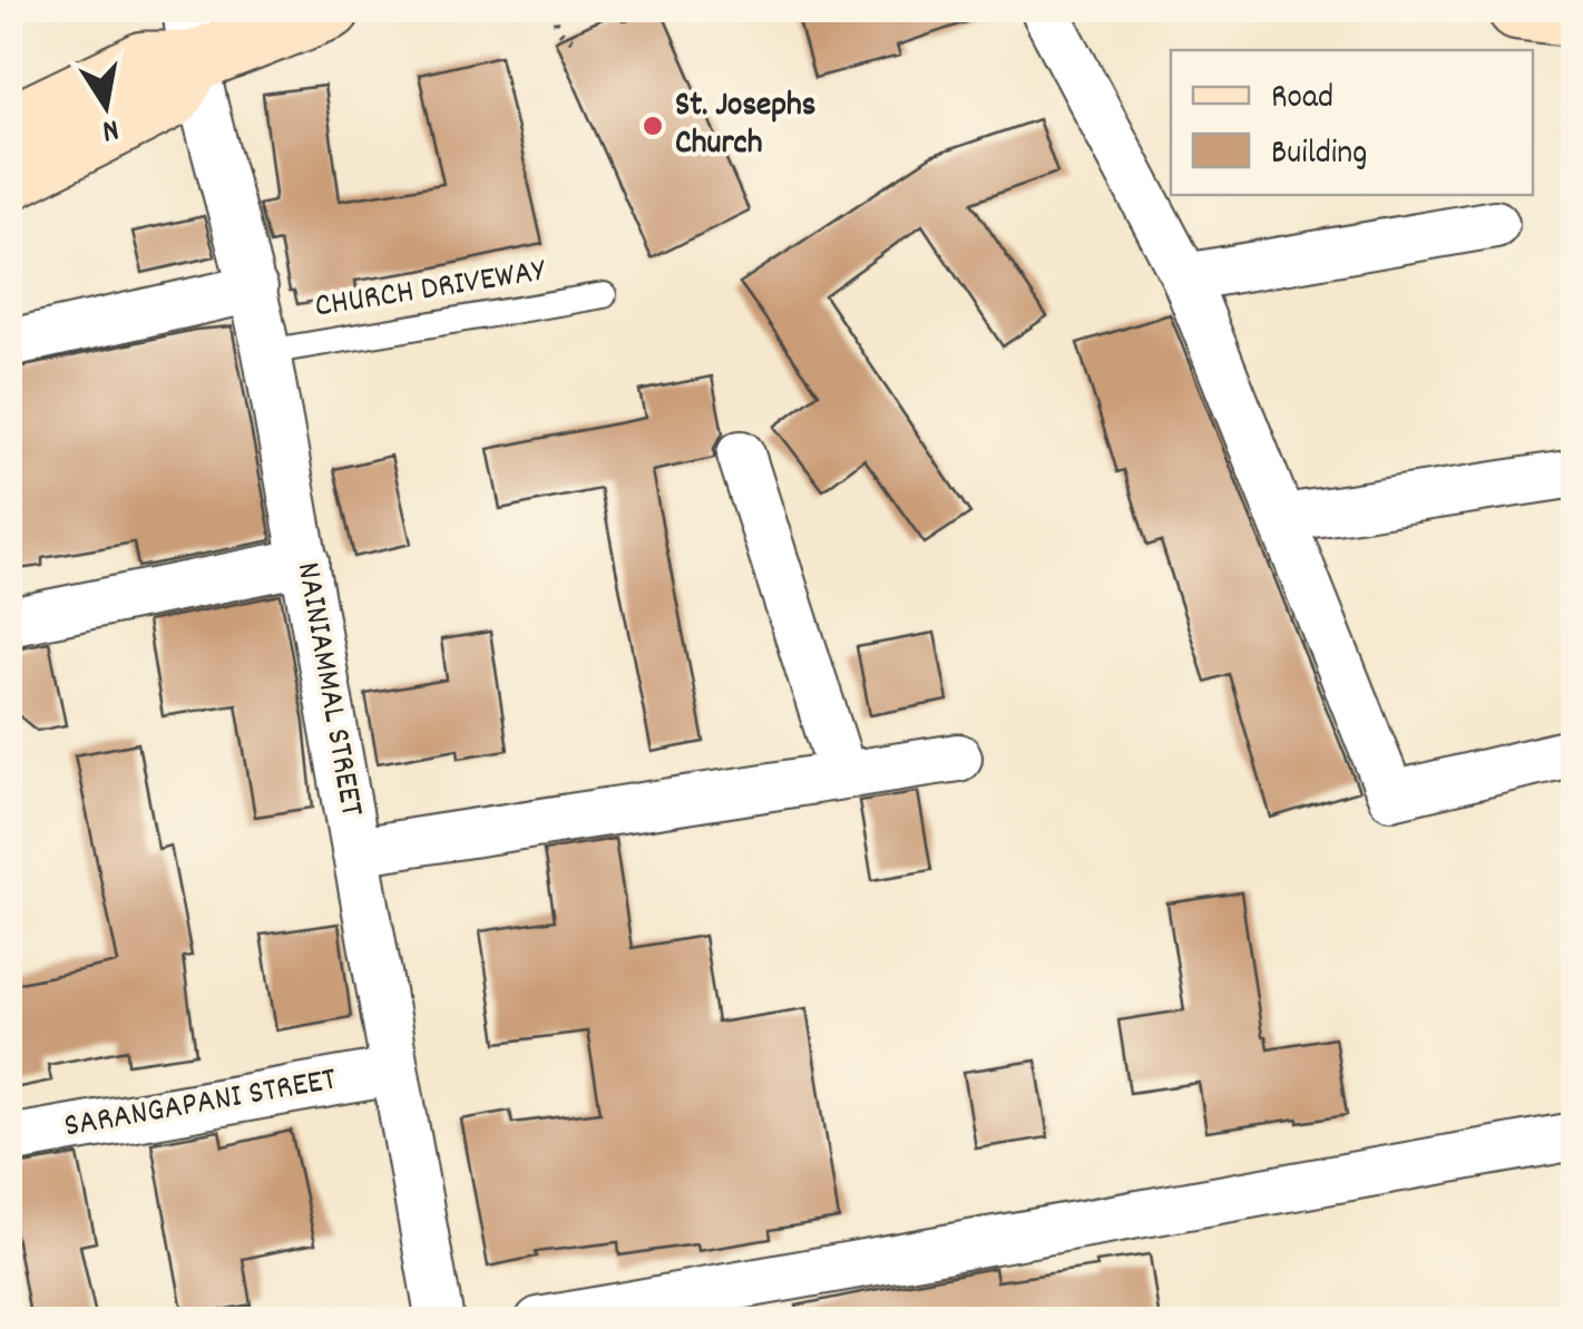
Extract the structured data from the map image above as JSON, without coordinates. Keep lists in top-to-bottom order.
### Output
{
  "streets": {
    "street": ["NAINIAMMAL STREET", "SARANGAPANI STREET"],
    "lane": ["CHURCH DRIVEWAY"]
  },
  "crossings": [
    ["CHURCH DRIVEWAY", "NAINIAMMAL STREET"],
    ["NAINIAMMAL STREET", "SARANGAPANI STREET"]
  ],
  "places": ["St. Josephs Church"],
  "legend": ["Road", "Building"],
  "north": "bottom"
}
